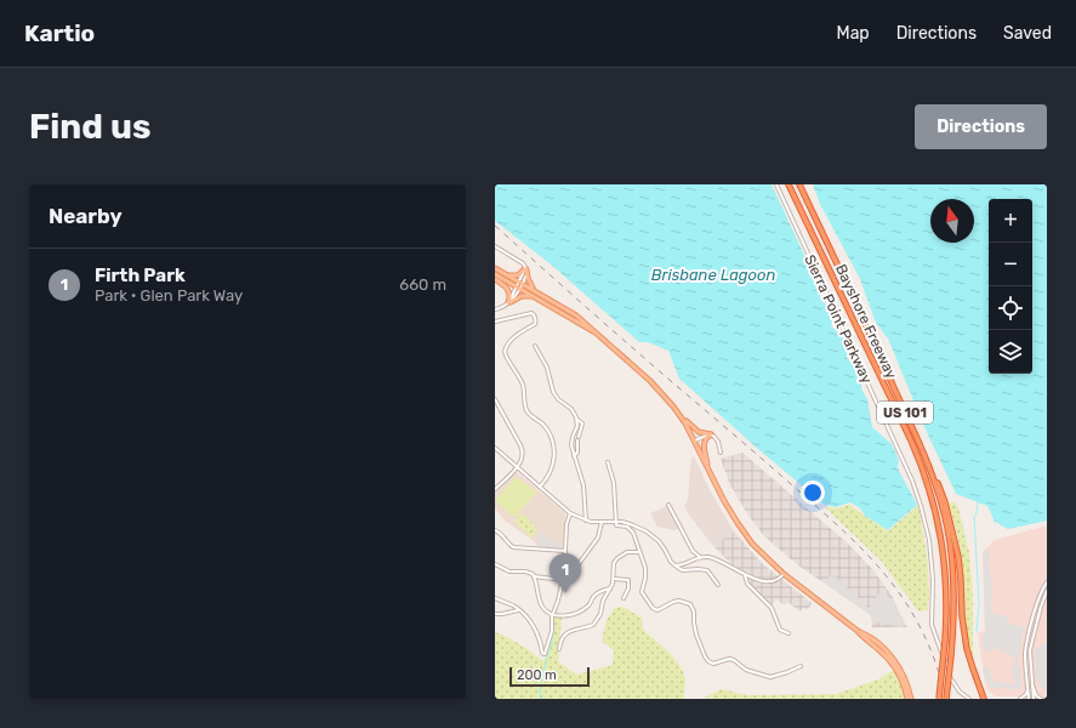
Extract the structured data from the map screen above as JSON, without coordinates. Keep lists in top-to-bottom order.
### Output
{
  "streets": {
    "highway": ["Bayshore Freeway", "US 101"],
    "street": ["Sierra Point Parkway"]
  },
  "water": ["Brisbane Lagoon"],
  "scale_bar": "200 m",
  "north": "top",
  "page": {
    "header": "Kartio",
    "nav": ["Map", "Directions", "Saved"],
    "buttons": "Directions",
    "title": "Find us",
    "heading": "Nearby",
    "map_buttons": ["+", "−"],
    "list": [
      {
        "mark": "1",
        "name": "Firth Park",
        "note": "Park · Glen Park Way",
        "value": "660 m"
      }
    ],
    "pins": "1",
    "scale": "200 m"
  }
}
